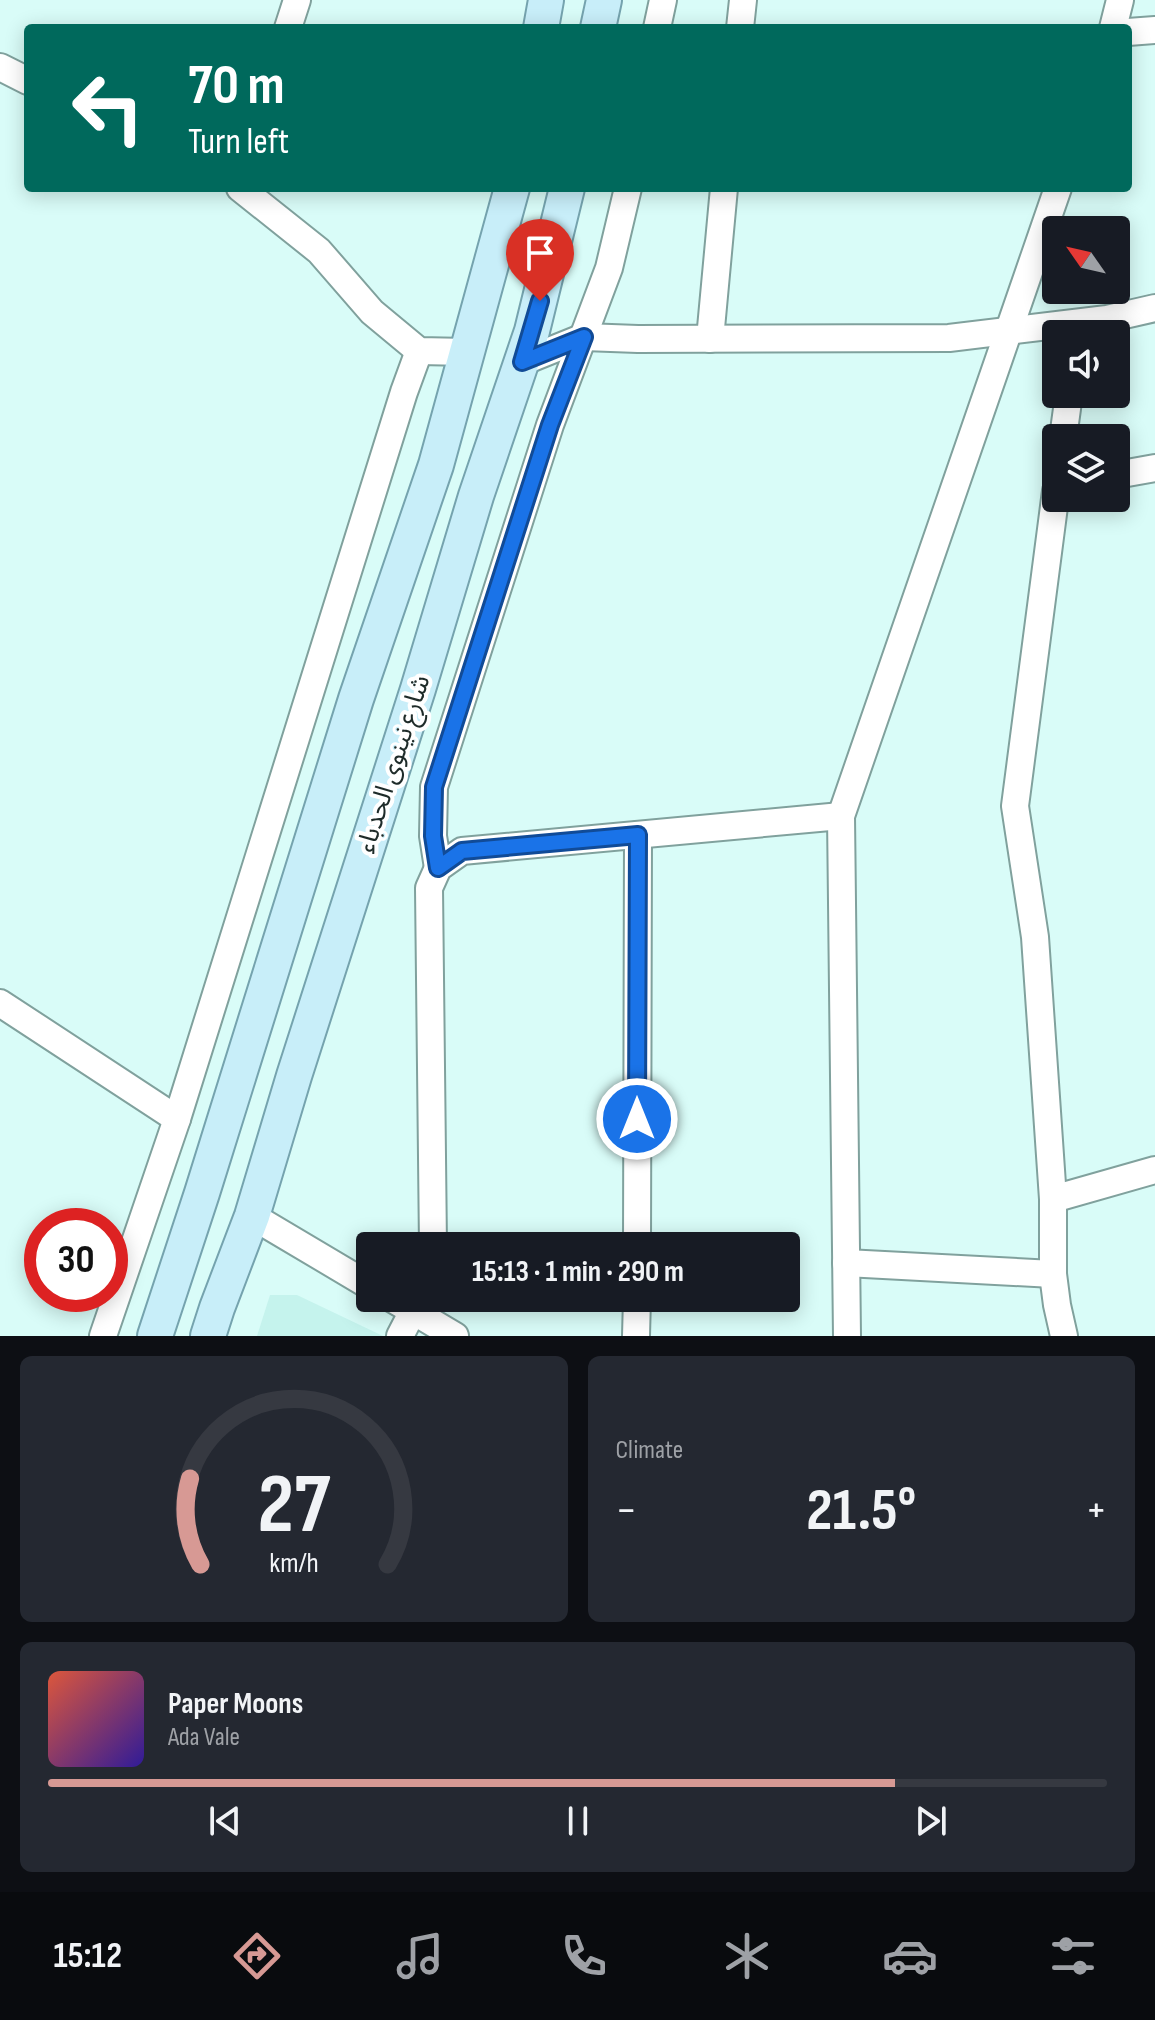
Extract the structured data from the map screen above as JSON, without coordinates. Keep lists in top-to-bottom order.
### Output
{
  "streets": {
    "main road": ["شارع نينوى الحدباء"]
  },
  "north": "top left",
  "page": {
    "turn": ["70 m", "Turn left"],
    "limit": "30",
    "trip": "15:13 · 1 min · 290 m",
    "tile": "Climate",
    "heat": ["−", "21.5°", "+"],
    "song": ["Paper Moons", "Ada Vale"],
    "tabs": "15:12",
    "gauge": ["27", "km/h"]
  }
}
